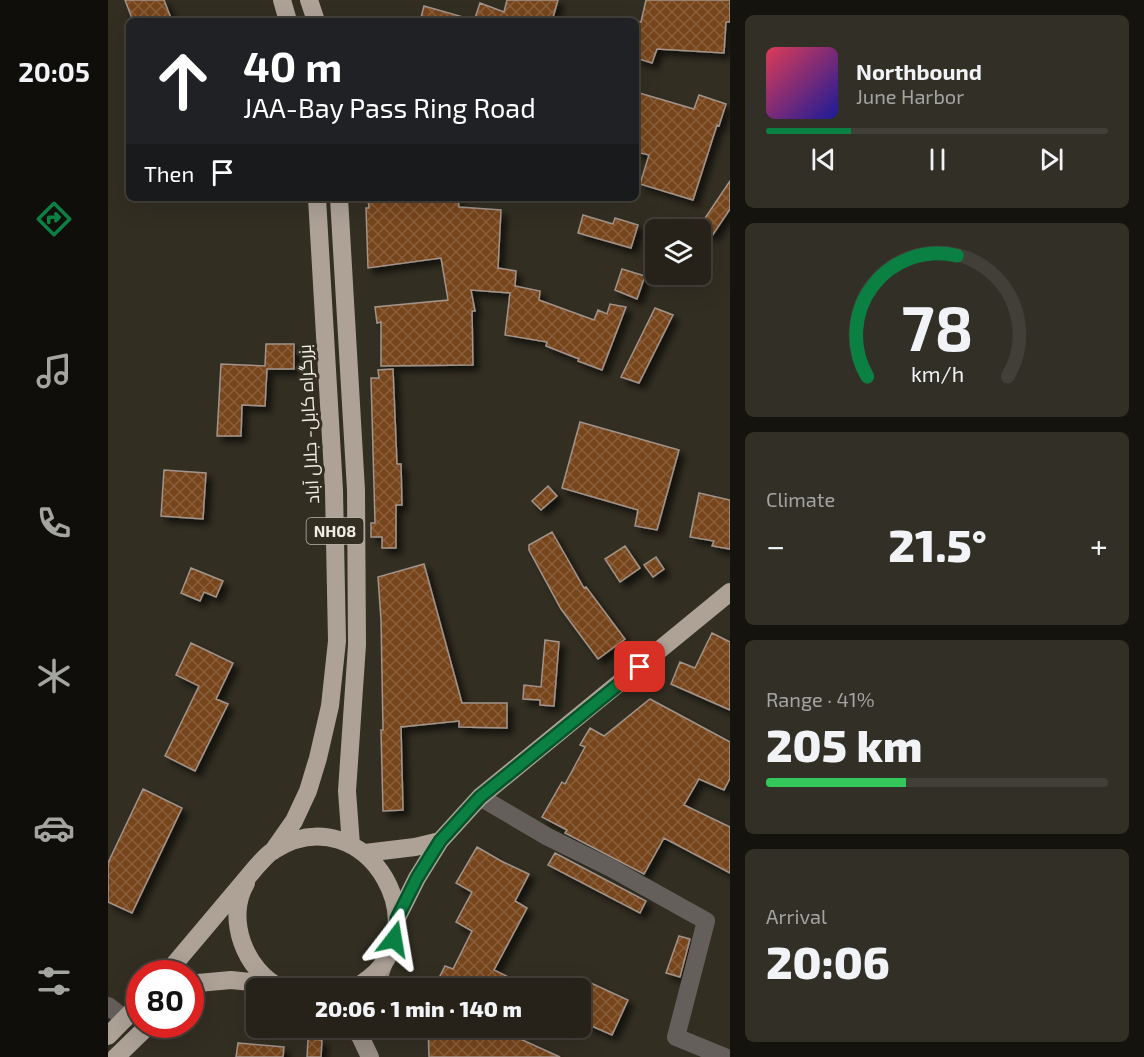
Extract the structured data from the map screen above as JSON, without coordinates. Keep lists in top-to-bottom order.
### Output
{
  "streets": {
    "highway": ["بزرگراه کابل- جلال آباد", "NH08"]
  },
  "crossings": [
    ["بزرگراه کابل- جلال آباد", "NH08"]
  ],
  "page": {
    "tabs": "20:05",
    "turn": ["40 m", "JAA-Bay Pass Ring Road"],
    "song": ["Northbound", "June Harbor"],
    "then": "Then",
    "tile": [
      "Climate",
      ["Range · 41%", "205 km"],
      ["Arrival", "20:06"]
    ],
    "heat": ["−", "21.5°", "+"],
    "limit": "80",
    "trip": "20:06 · 1 min · 140 m",
    "gauge": ["78", "km/h"]
  }
}
